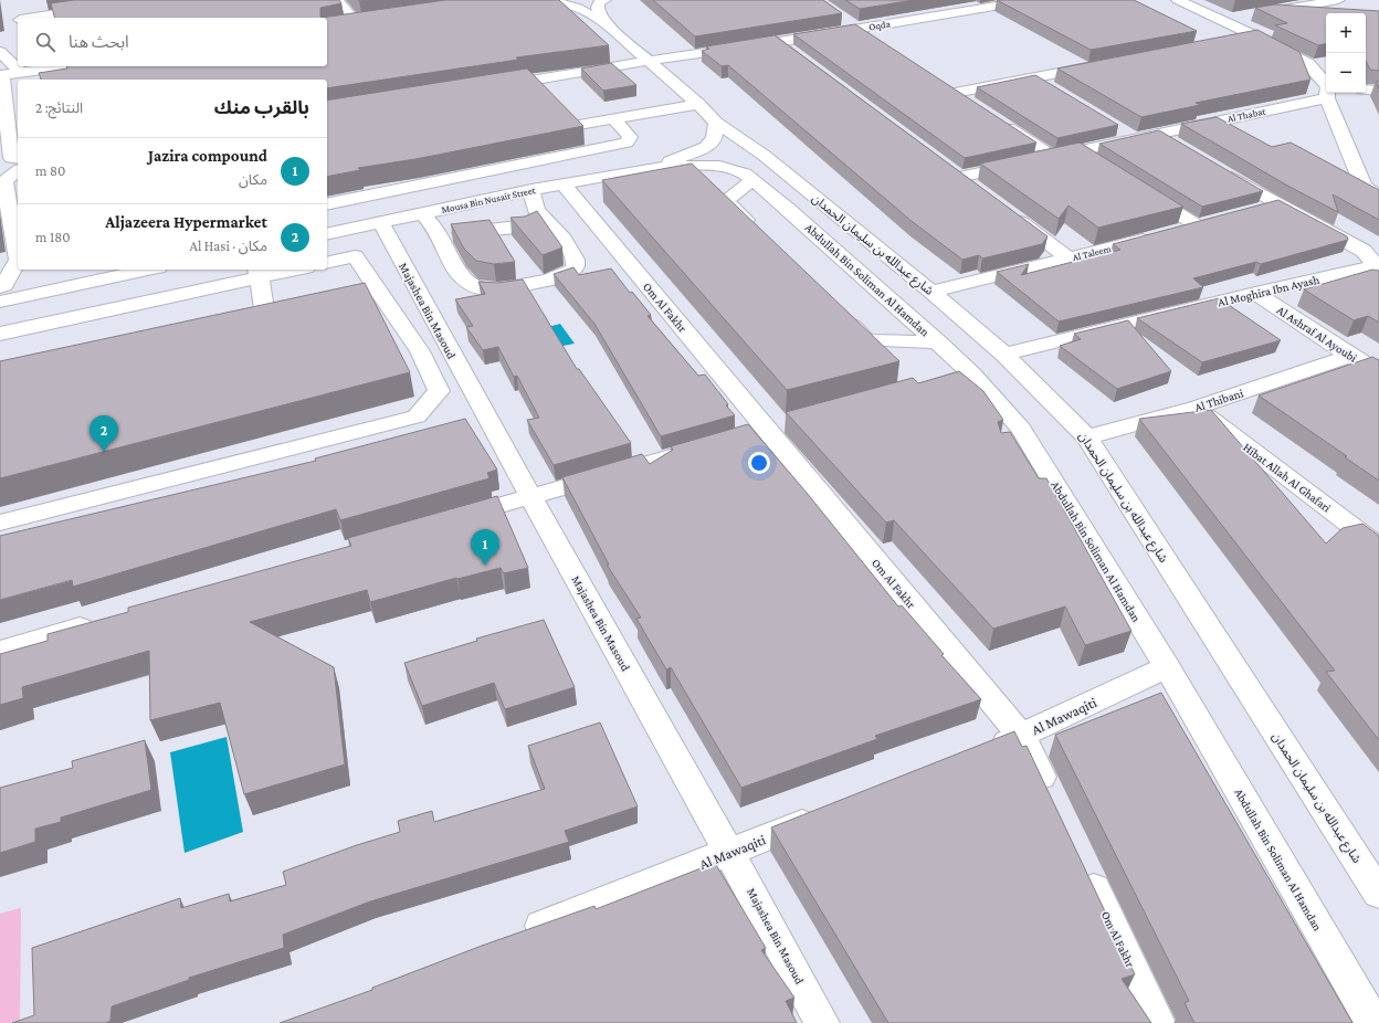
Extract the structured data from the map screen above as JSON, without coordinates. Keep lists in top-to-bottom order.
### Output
{
  "streets": {
    "street": [
      "Oqda",
      "Al Thabat",
      "Mousa Bin Nusair Street",
      "شارع عبدالله بن سليمان الحمدان",
      "Al Taleem",
      "Abdullah Bin Soliman Al Hamdan",
      "Al Moghira Ibn Ayash",
      "Om Al Fakhr",
      "Majashea Bin Masoud",
      "Al Ashraf Al Ayoubi",
      "Al Thibani",
      "Hibat Allah Al Ghafari",
      "Al Mawaqiti"
    ]
  },
  "crossings": [
    ["Mousa Bin Nusair Street", "Abdullah Bin Soliman Al Hamdan"],
    ["Mousa Bin Nusair Street", "Om Al Fakhr"],
    ["Mousa Bin Nusair Street", "Majashea Bin Masoud"],
    ["شارع عبدالله بن سليمان الحمدان", "Al Taleem"],
    ["شارع عبدالله بن سليمان الحمدان", "Al Moghira Ibn Ayash"],
    ["شارع عبدالله بن سليمان الحمدان", "Al Thibani"],
    ["Abdullah Bin Soliman Al Hamdan", "Al Mawaqiti"],
    ["Al Moghira Ibn Ayash", "Al Ashraf Al Ayoubi"],
    ["Om Al Fakhr", "Al Mawaqiti"],
    ["Majashea Bin Masoud", "Al Mawaqiti"],
    ["Al Ashraf Al Ayoubi", "Al Thibani"],
    ["Al Thibani", "Hibat Allah Al Ghafari"]
  ],
  "page": {
    "map_buttons": ["+", "−"],
    "search": "ابحث هنا",
    "heading": ["بالقرب منك", "النتائج: 2"],
    "list": [
      {
        "mark": "1",
        "name": "Jazira compound",
        "note": "مكان",
        "value": "80 m"
      },
      {
        "mark": "2",
        "name": "Aljazeera Hypermarket",
        "note": "مكان · Al Hasi",
        "value": "180 m"
      }
    ],
    "pins": ["2", "1"]
  }
}
